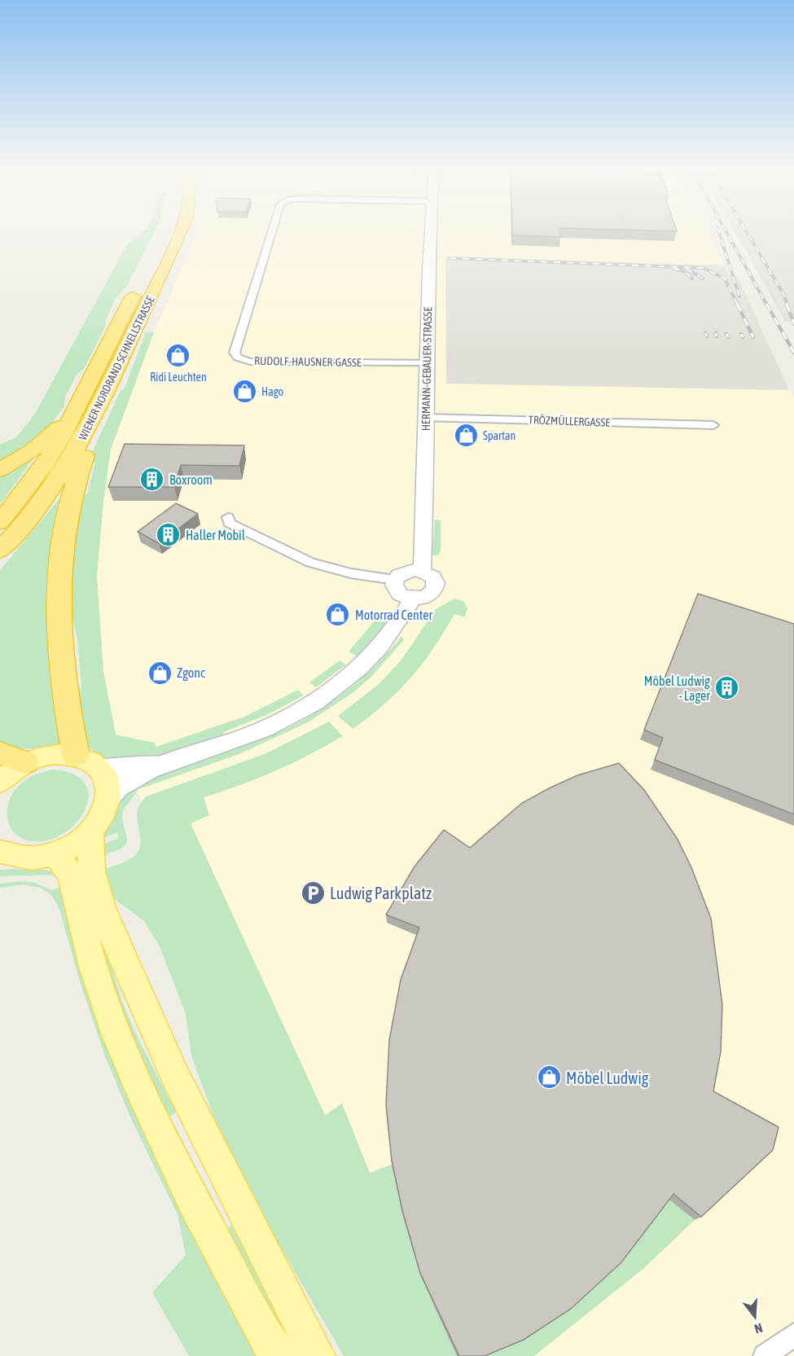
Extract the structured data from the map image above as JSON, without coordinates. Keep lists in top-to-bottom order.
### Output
{
  "streets": {
    "highway": ["WIENER NORDRAND SCHNELLSTRASSE"],
    "street": ["RUDOLF-HAUSNER-GASSE", "HERMANN-GEBAUER-STRASSE", "TRÖZMÜLLERGASSE"]
  },
  "crossings": [
    ["RUDOLF-HAUSNER-GASSE", "HERMANN-GEBAUER-STRASSE"],
    ["HERMANN-GEBAUER-STRASSE", "TRÖZMÜLLERGASSE"]
  ],
  "places": {
    "shop": [
      "Ridi Leuchten",
      "Hago",
      "Spartan",
      "Motorrad Center",
      "Zgonc",
      "Möbel Ludwig"
    ],
    "building": ["Boxroom", "Haller Mobil", "Möbel Ludwig - Lager"],
    "parking": ["Ludwig Parkplatz"]
  },
  "north": "bottom"
}
